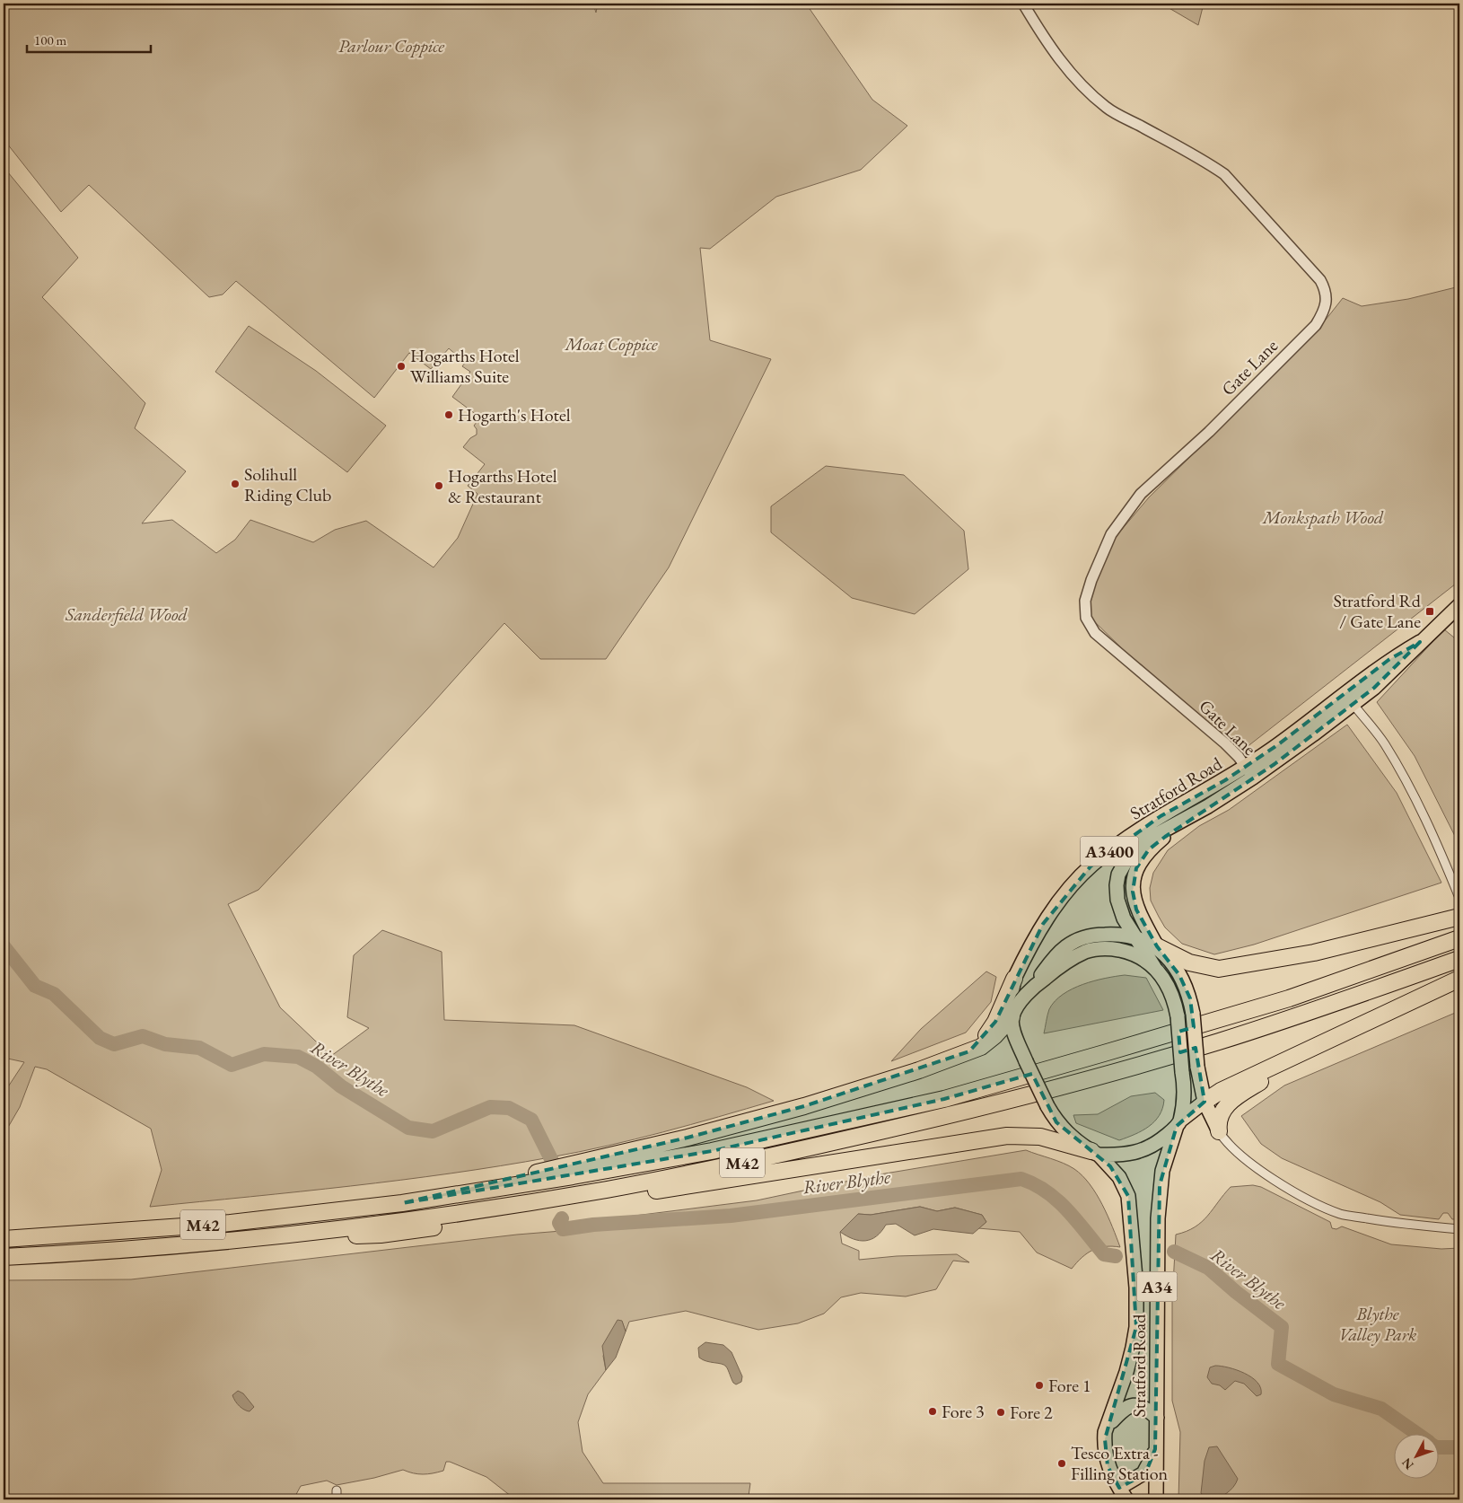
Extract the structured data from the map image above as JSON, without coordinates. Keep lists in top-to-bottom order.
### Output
{
  "streets": {
    "highway": ["M42"],
    "main road": ["Stratford Road", "A3400", "A34"],
    "street": ["Gate Lane"]
  },
  "crossings": [
    ["Gate Lane", "Stratford Road"],
    ["Stratford Road", "A34"]
  ],
  "water": ["River Blythe"],
  "parks": [
    "Parlour Coppice",
    "Moat Coppice",
    "Monkspath Wood",
    "Sanderfield Wood",
    "Blythe Valley Park"
  ],
  "places": {
    "other": [
      "Hogarths Hotel Williams Suite",
      "Hogarth's Hotel",
      "Solihull Riding Club",
      "Hogarths Hotel & Restaurant",
      "Fore 1",
      "Fore 3",
      "Fore 2",
      "Tesco Extra - Filling Station"
    ],
    "transit": ["Stratford Rd / Gate Lane"]
  },
  "scale_bar": "100 m",
  "north": "bottom left"
}
